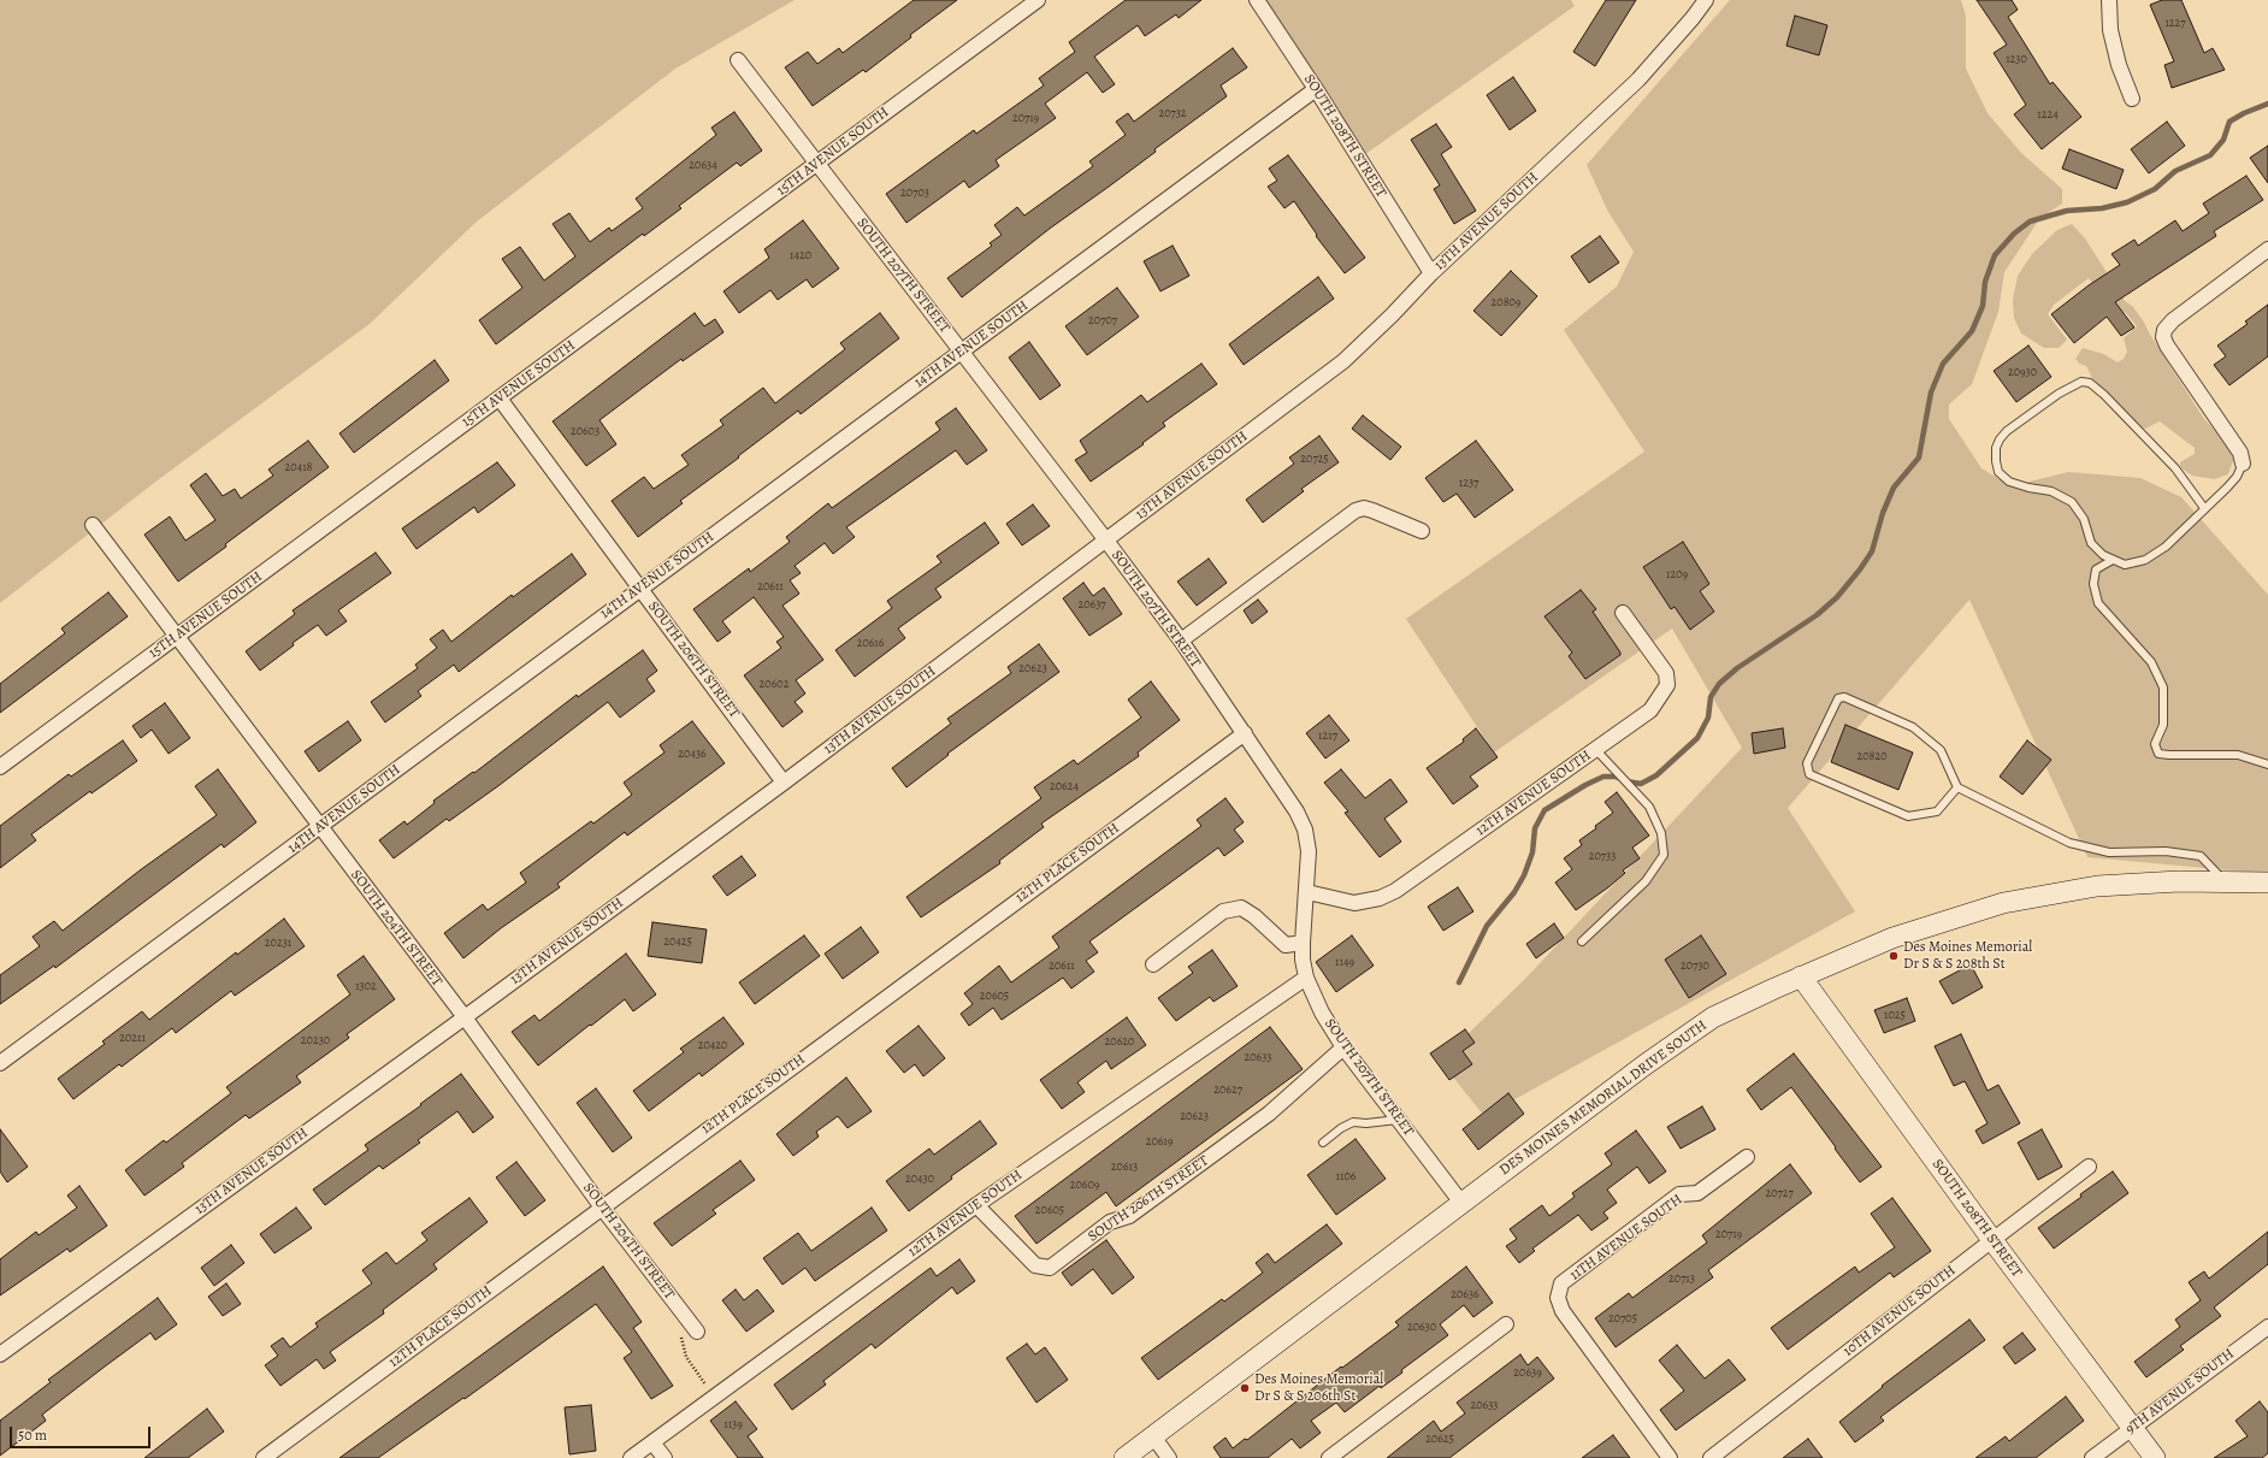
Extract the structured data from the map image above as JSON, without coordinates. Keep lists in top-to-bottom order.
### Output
{
  "streets": {
    "main road": ["SOUTH 208TH STREET", "DES MOINES MEMORIAL DRIVE SOUTH"],
    "street": [
      "15TH AVENUE SOUTH",
      "13TH AVENUE SOUTH",
      "SOUTH 207TH STREET",
      "14TH AVENUE SOUTH",
      "SOUTH 206TH STREET",
      "12TH AVENUE SOUTH",
      "12TH PLACE SOUTH",
      "SOUTH 204TH STREET",
      "11TH AVENUE SOUTH",
      "10TH AVENUE SOUTH",
      "9TH AVENUE SOUTH"
    ]
  },
  "crossings": [
    ["SOUTH 208TH STREET", "13TH AVENUE SOUTH"],
    ["SOUTH 208TH STREET", "14TH AVENUE SOUTH"],
    ["SOUTH 208TH STREET", "DES MOINES MEMORIAL DRIVE SOUTH"],
    ["SOUTH 208TH STREET", "10TH AVENUE SOUTH"],
    ["SOUTH 208TH STREET", "9TH AVENUE SOUTH"],
    ["15TH AVENUE SOUTH", "SOUTH 207TH STREET"],
    ["15TH AVENUE SOUTH", "SOUTH 206TH STREET"],
    ["15TH AVENUE SOUTH", "SOUTH 204TH STREET"],
    ["13TH AVENUE SOUTH", "SOUTH 207TH STREET"],
    ["13TH AVENUE SOUTH", "SOUTH 206TH STREET"],
    ["13TH AVENUE SOUTH", "SOUTH 204TH STREET"],
    ["SOUTH 207TH STREET", "14TH AVENUE SOUTH"],
    ["SOUTH 207TH STREET", "SOUTH 206TH STREET"],
    ["SOUTH 207TH STREET", "12TH AVENUE SOUTH"],
    ["SOUTH 207TH STREET", "12TH PLACE SOUTH"],
    ["SOUTH 207TH STREET", "DES MOINES MEMORIAL DRIVE SOUTH"],
    ["14TH AVENUE SOUTH", "SOUTH 206TH STREET"],
    ["14TH AVENUE SOUTH", "SOUTH 204TH STREET"],
    ["SOUTH 206TH STREET", "12TH AVENUE SOUTH"],
    ["12TH PLACE SOUTH", "SOUTH 204TH STREET"]
  ],
  "places": ["Des Moines Memorial Dr S & S 208th St", "Des Moines Memorial Dr S & S 206th St"],
  "house_numbers": [
    "1227",
    "1230",
    "20732",
    "1224",
    "20719",
    "20634",
    "20703",
    "1420",
    "20809",
    "20707",
    "20930",
    "20603",
    "20725",
    "20418",
    "1237",
    "1209",
    "20611",
    "20637",
    "20616",
    "20623",
    "20602",
    "1217",
    "20436",
    "20820",
    "20624",
    "20733",
    "20425",
    "20231",
    "1149",
    "20611",
    "20730",
    "1302",
    "20605",
    "1025",
    "20211",
    "20230",
    "20620",
    "20420",
    "20633",
    "20627",
    "20623",
    "20619",
    "20613",
    "1106",
    "20430",
    "20609",
    "20727",
    "20605",
    "20719",
    "20713",
    "20636",
    "20705",
    "20630",
    "20639",
    "20633",
    "1139",
    "20625"
  ],
  "scale_bar": "50 m"
}
